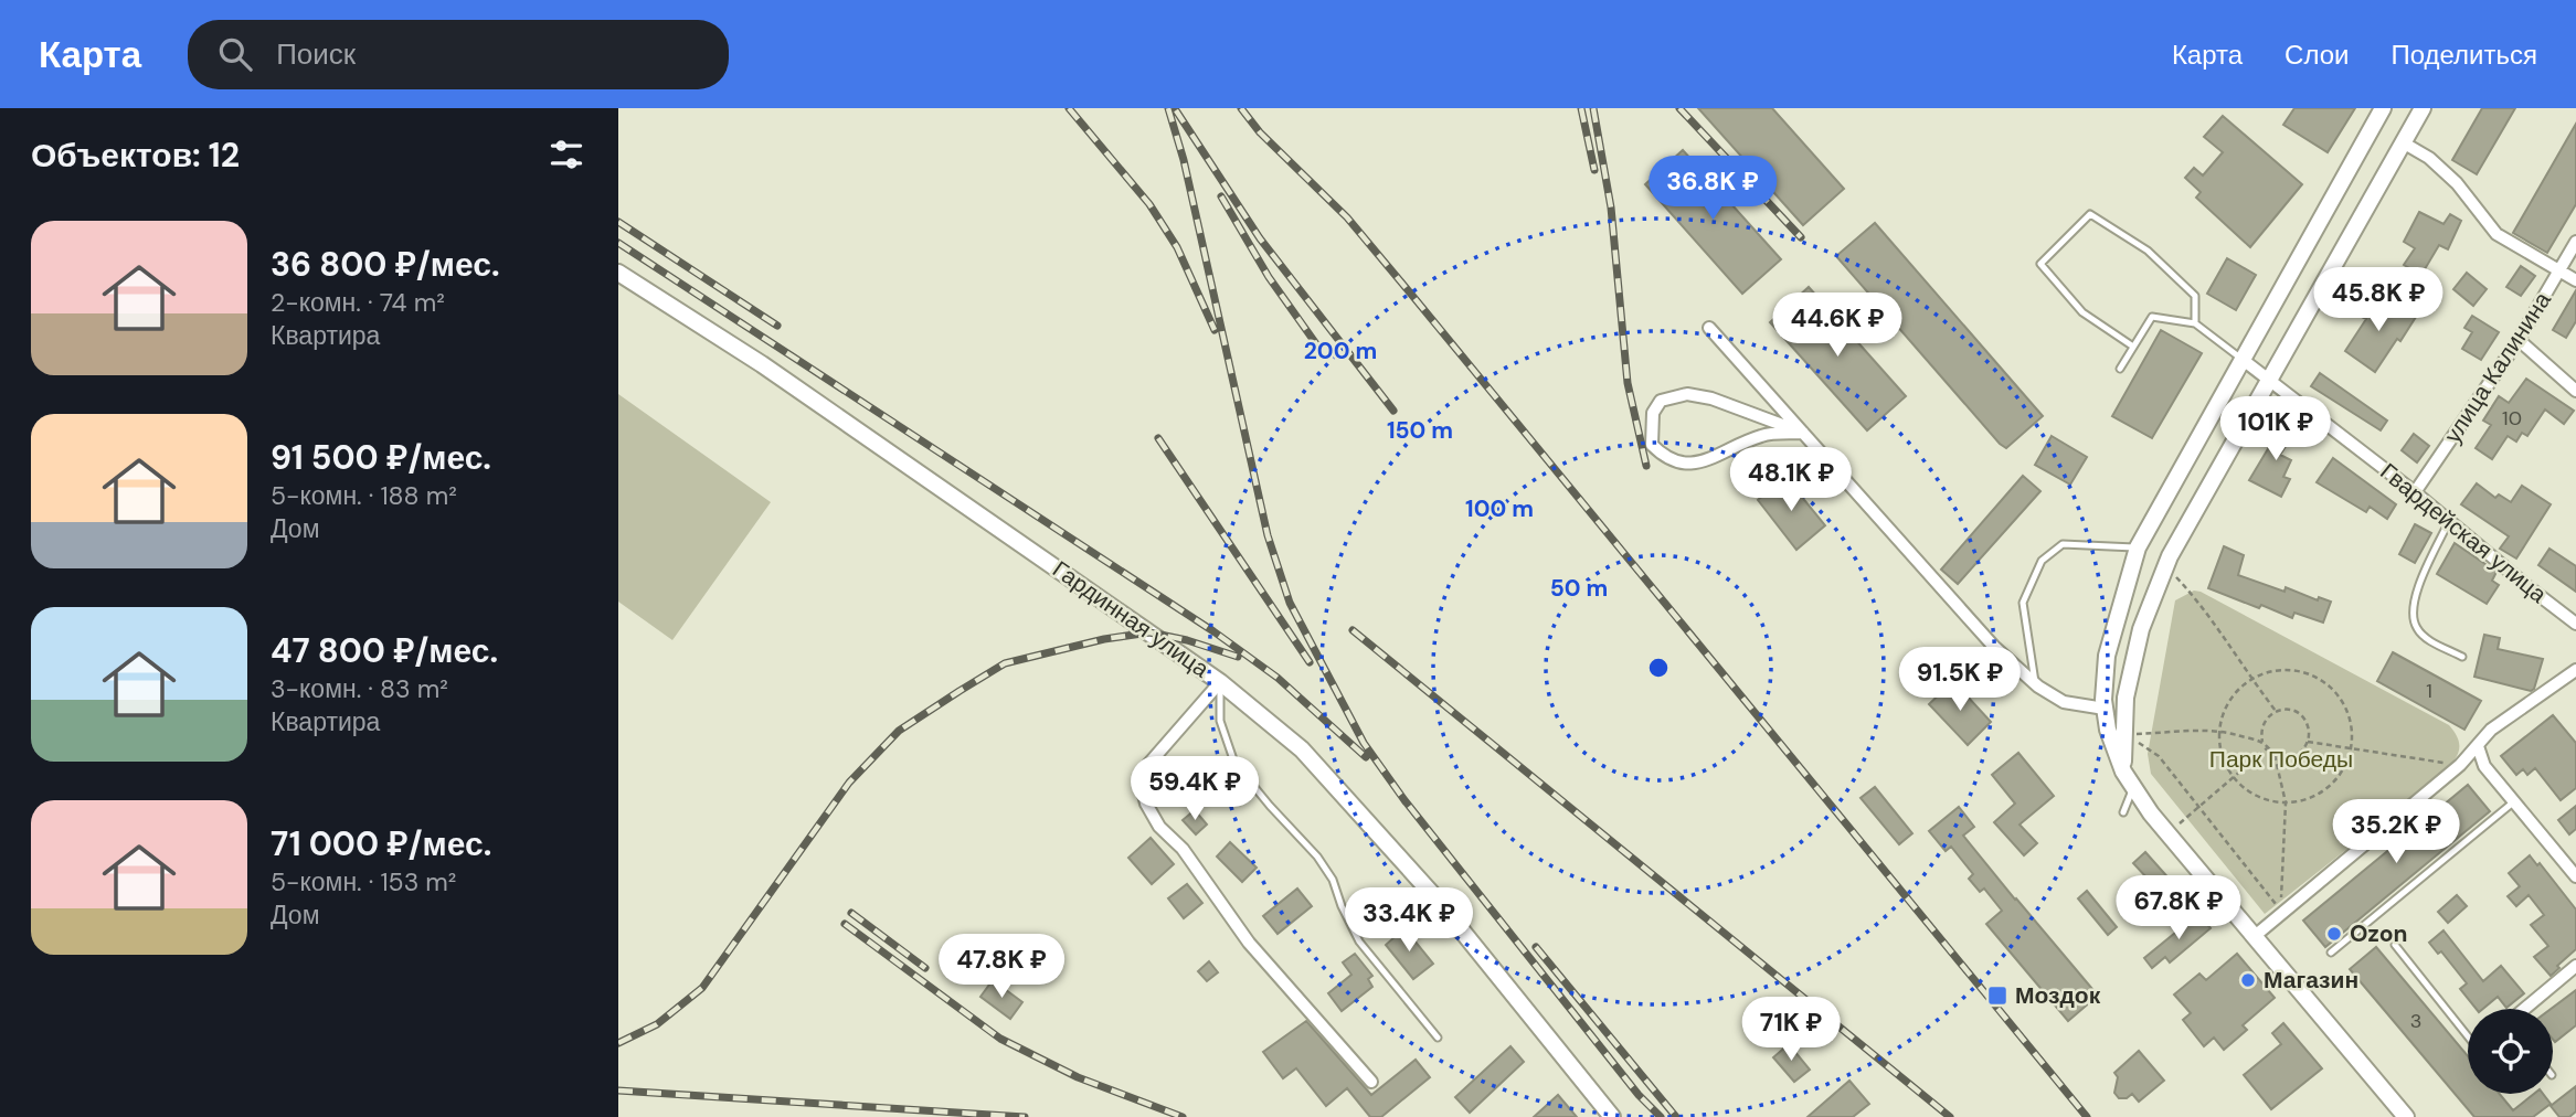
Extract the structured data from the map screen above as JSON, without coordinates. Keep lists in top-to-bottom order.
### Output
{
  "streets": {
    "street": ["улица Калинина", "Гвардейская улица", "Гардинная улица"]
  },
  "crossings": [
    ["улица Калинина", "Гвардейская улица"]
  ],
  "parks": ["Парк Победы"],
  "places": {
    "other": ["Ozon", "Магазин"],
    "transit": ["Моздок"]
  },
  "house_numbers": ["10", "1", "3"],
  "page": {
    "header": "Карта",
    "search": "Поиск",
    "nav": ["Карта", "Слои", "Поделиться"],
    "heading": "Объектов: 12",
    "price": [
      "36.8K ₽",
      "45.8K ₽",
      "44.6K ₽",
      "101K ₽",
      "48.1K ₽",
      "91.5K ₽",
      "59.4K ₽",
      "35.2K ₽",
      "67.8K ₽",
      "33.4K ₽",
      "47.8K ₽",
      "71K ₽"
    ],
    "list": [
      {
        "name": "36 800 ₽/мес.",
        "note": "2-комн. · 74 m² · Квартира"
      },
      {
        "name": "91 500 ₽/мес.",
        "note": "5-комн. · 188 m² · Дом"
      },
      {
        "name": "47 800 ₽/мес.",
        "note": "3-комн. · 83 m² · Квартира"
      },
      {
        "name": "71 000 ₽/мес.",
        "note": "5-комн. · 153 m² · Дом"
      }
    ]
  },
  "rings": [
    "200 m",
    "150 m",
    "100 m",
    "50 m"
  ]
}
